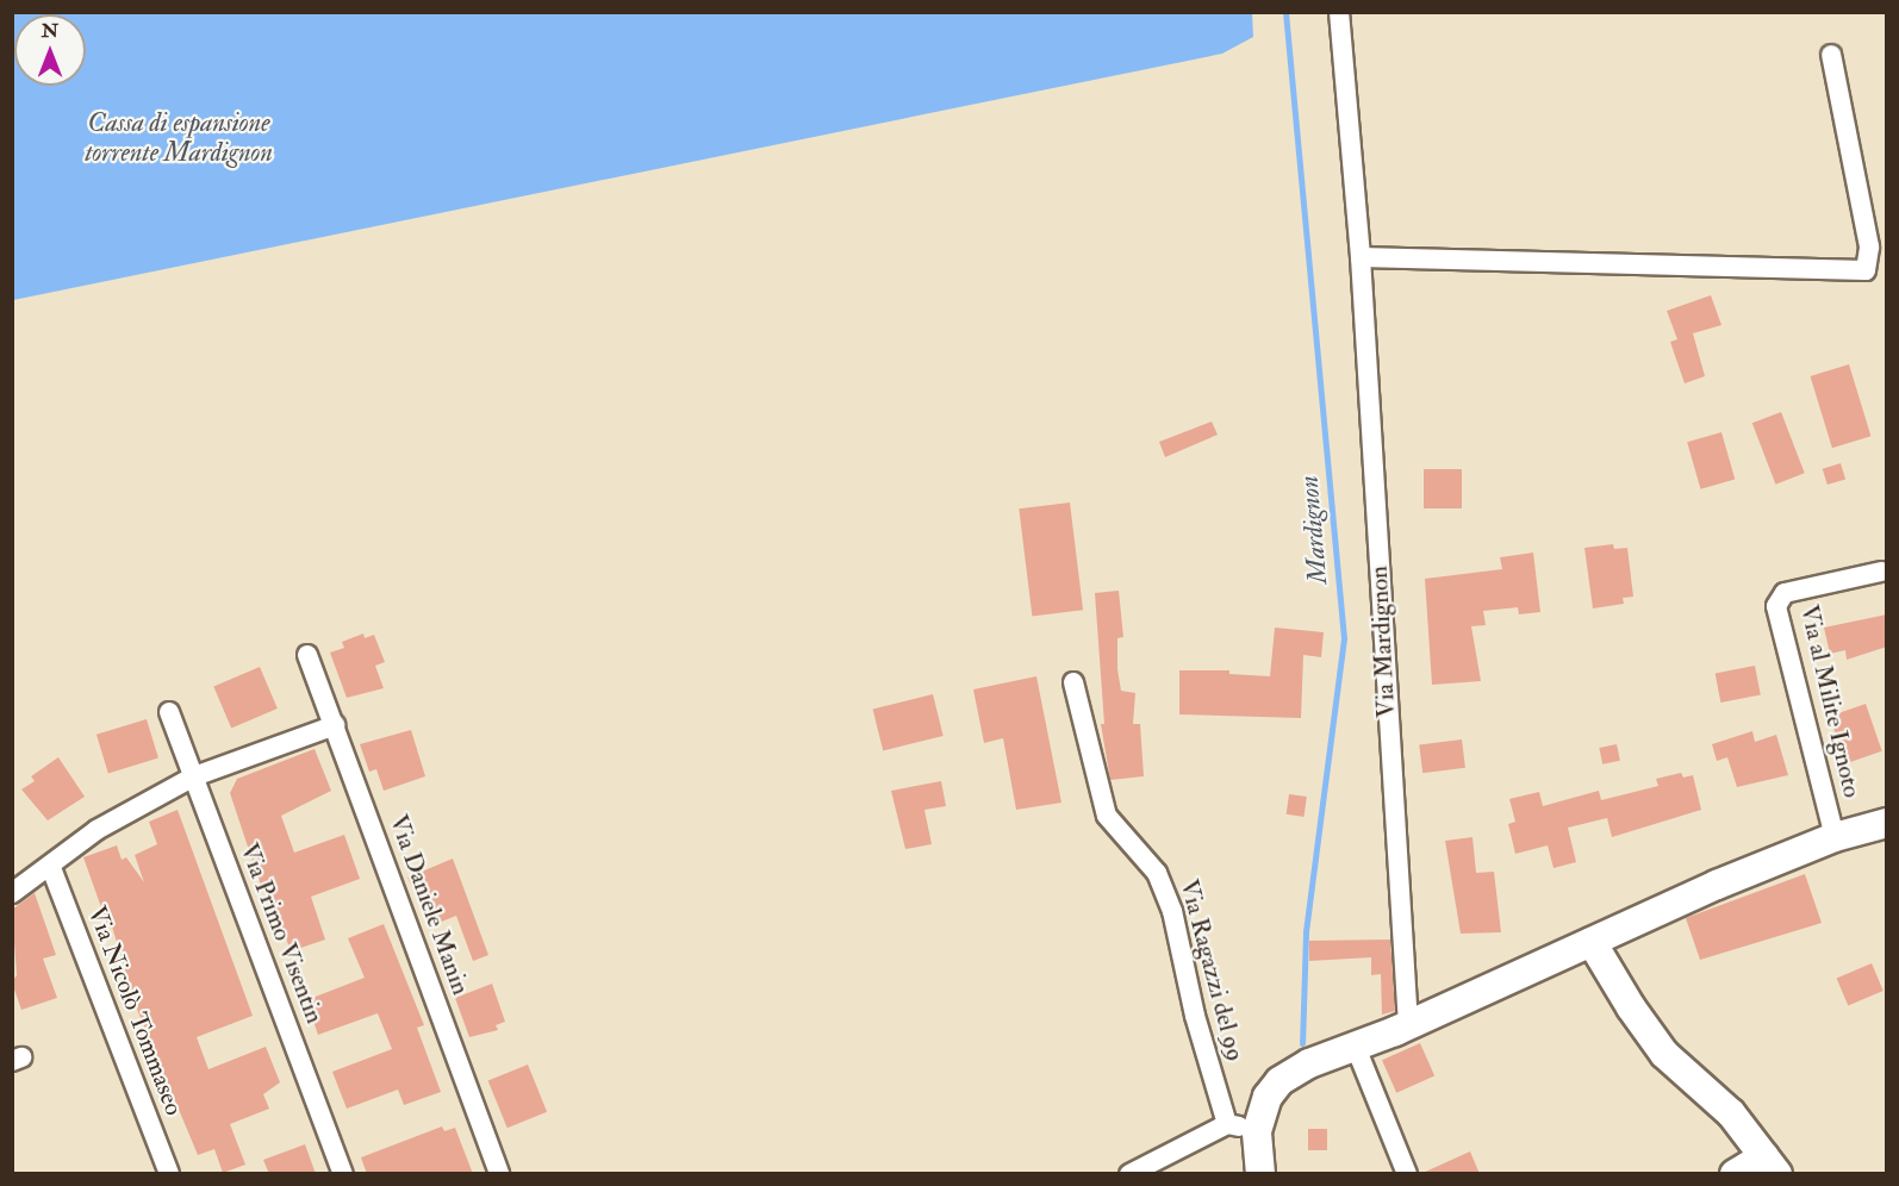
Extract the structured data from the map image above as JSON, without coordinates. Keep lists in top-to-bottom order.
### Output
{
  "streets": {
    "street": [
      "Via Mardignon",
      "Via al Milite Ignoto",
      "Via Daniele Manin",
      "Via Primo Visentin",
      "Via Ragazzi del 99",
      "Via Nicolò Tommaseo"
    ]
  },
  "water": ["Cassa di espansione torrente Mardignon", "Mardignon"],
  "north": "top"
}
